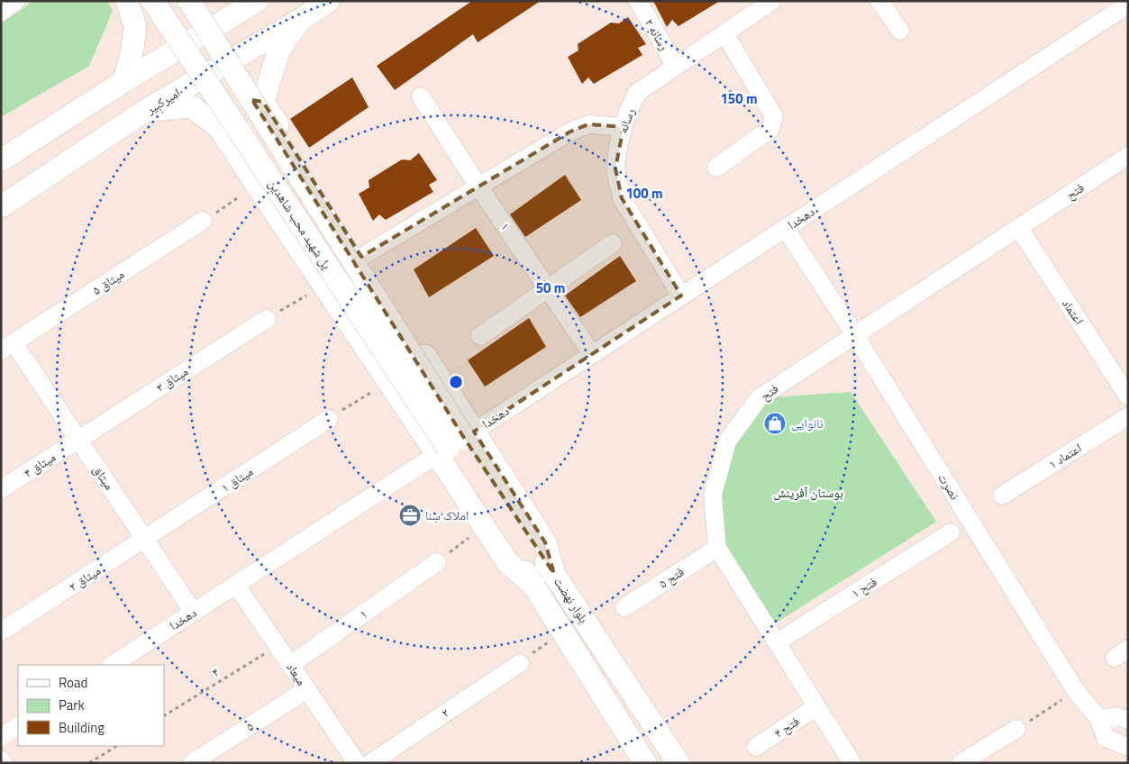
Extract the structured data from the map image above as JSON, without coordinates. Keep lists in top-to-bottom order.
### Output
{
  "streets": {
    "main road": ["امیرکبیر", "پل شهید محب شاهدین", "بلوار نهضت"],
    "street": [
      "رسانه ۲",
      "رسانه",
      "فتح",
      "دهخدا",
      "۱",
      "میثاق ۵",
      "اعتماد",
      "میثاق ۳",
      "اعتماد ۱",
      "میثاق ۴",
      "میثاق",
      "میثاق ۱",
      "نصرت",
      "۵ فتح",
      "میثاق ۲",
      "فتح ۱",
      "میعاد",
      "۲",
      "۵",
      "فتح ۴"
    ],
    "path": ["۴"]
  },
  "crossings": [
    ["رسانه ۲", "رسانه"],
    ["رسانه", "دهخدا"],
    ["فتح", "اعتماد"],
    ["فتح", "نصرت"],
    ["فتح", "۵ فتح"],
    ["فتح", "فتح ۱"],
    ["فتح", "فتح ۴"],
    ["دهخدا", "پل شهید محب شاهدین"],
    ["دهخدا", "۱"],
    ["دهخدا", "میثاق"],
    ["دهخدا", "نصرت"],
    ["دهخدا", "بلوار نهضت"],
    ["دهخدا", "میعاد"],
    ["پل شهید محب شاهدین", "بلوار نهضت"],
    ["۱", "میعاد"],
    ["میثاق ۵", "میثاق"],
    ["میثاق ۳", "میثاق ۴"],
    ["میثاق ۳", "میثاق"],
    ["میثاق ۴", "میثاق"],
    ["میثاق", "میثاق ۱"],
    ["میثاق", "میثاق ۲"],
    ["میثاق ۱", "میثاق ۲"],
    ["۴", "میعاد"],
    ["میعاد", "۵"]
  ],
  "parks": ["بوستان آفرینش"],
  "places": {
    "shop": ["نانوایی"],
    "office": ["املاک سِنا"]
  },
  "legend": ["Road", "Park", "Building"],
  "rings": ["150 m", "100 m", "50 m"]
}
